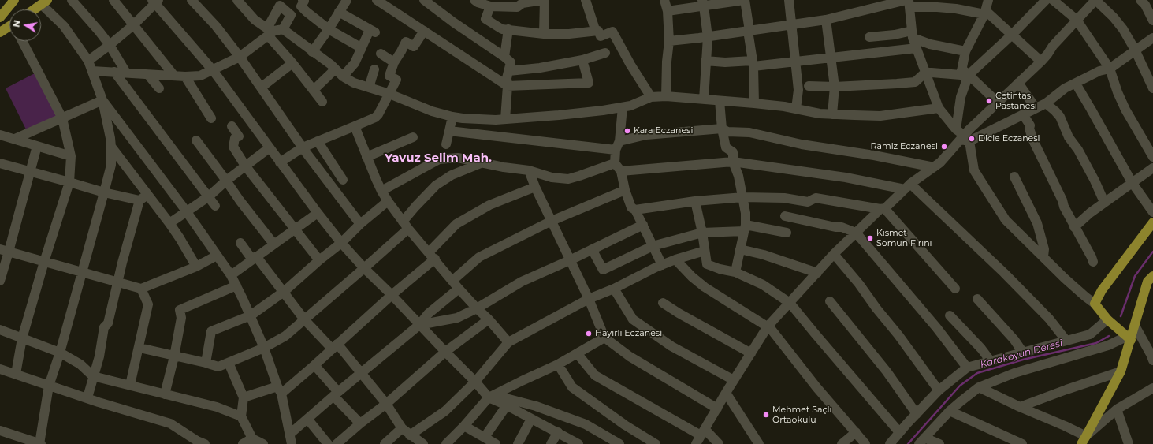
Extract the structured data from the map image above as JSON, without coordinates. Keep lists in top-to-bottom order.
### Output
{
  "districts": ["Yavuz Selim Mah."],
  "water": ["Karakoyun Deresi"],
  "places": [
    "Cetintas Pastanesi",
    "Kara Eczanesi",
    "Dicle Eczanesi",
    "Ramiz Eczanesi",
    "Kısmet Somun Fırını",
    "Hayırlı Eczanesi",
    "Mehmet Saçlı Ortaokulu"
  ],
  "north": "left"
}
